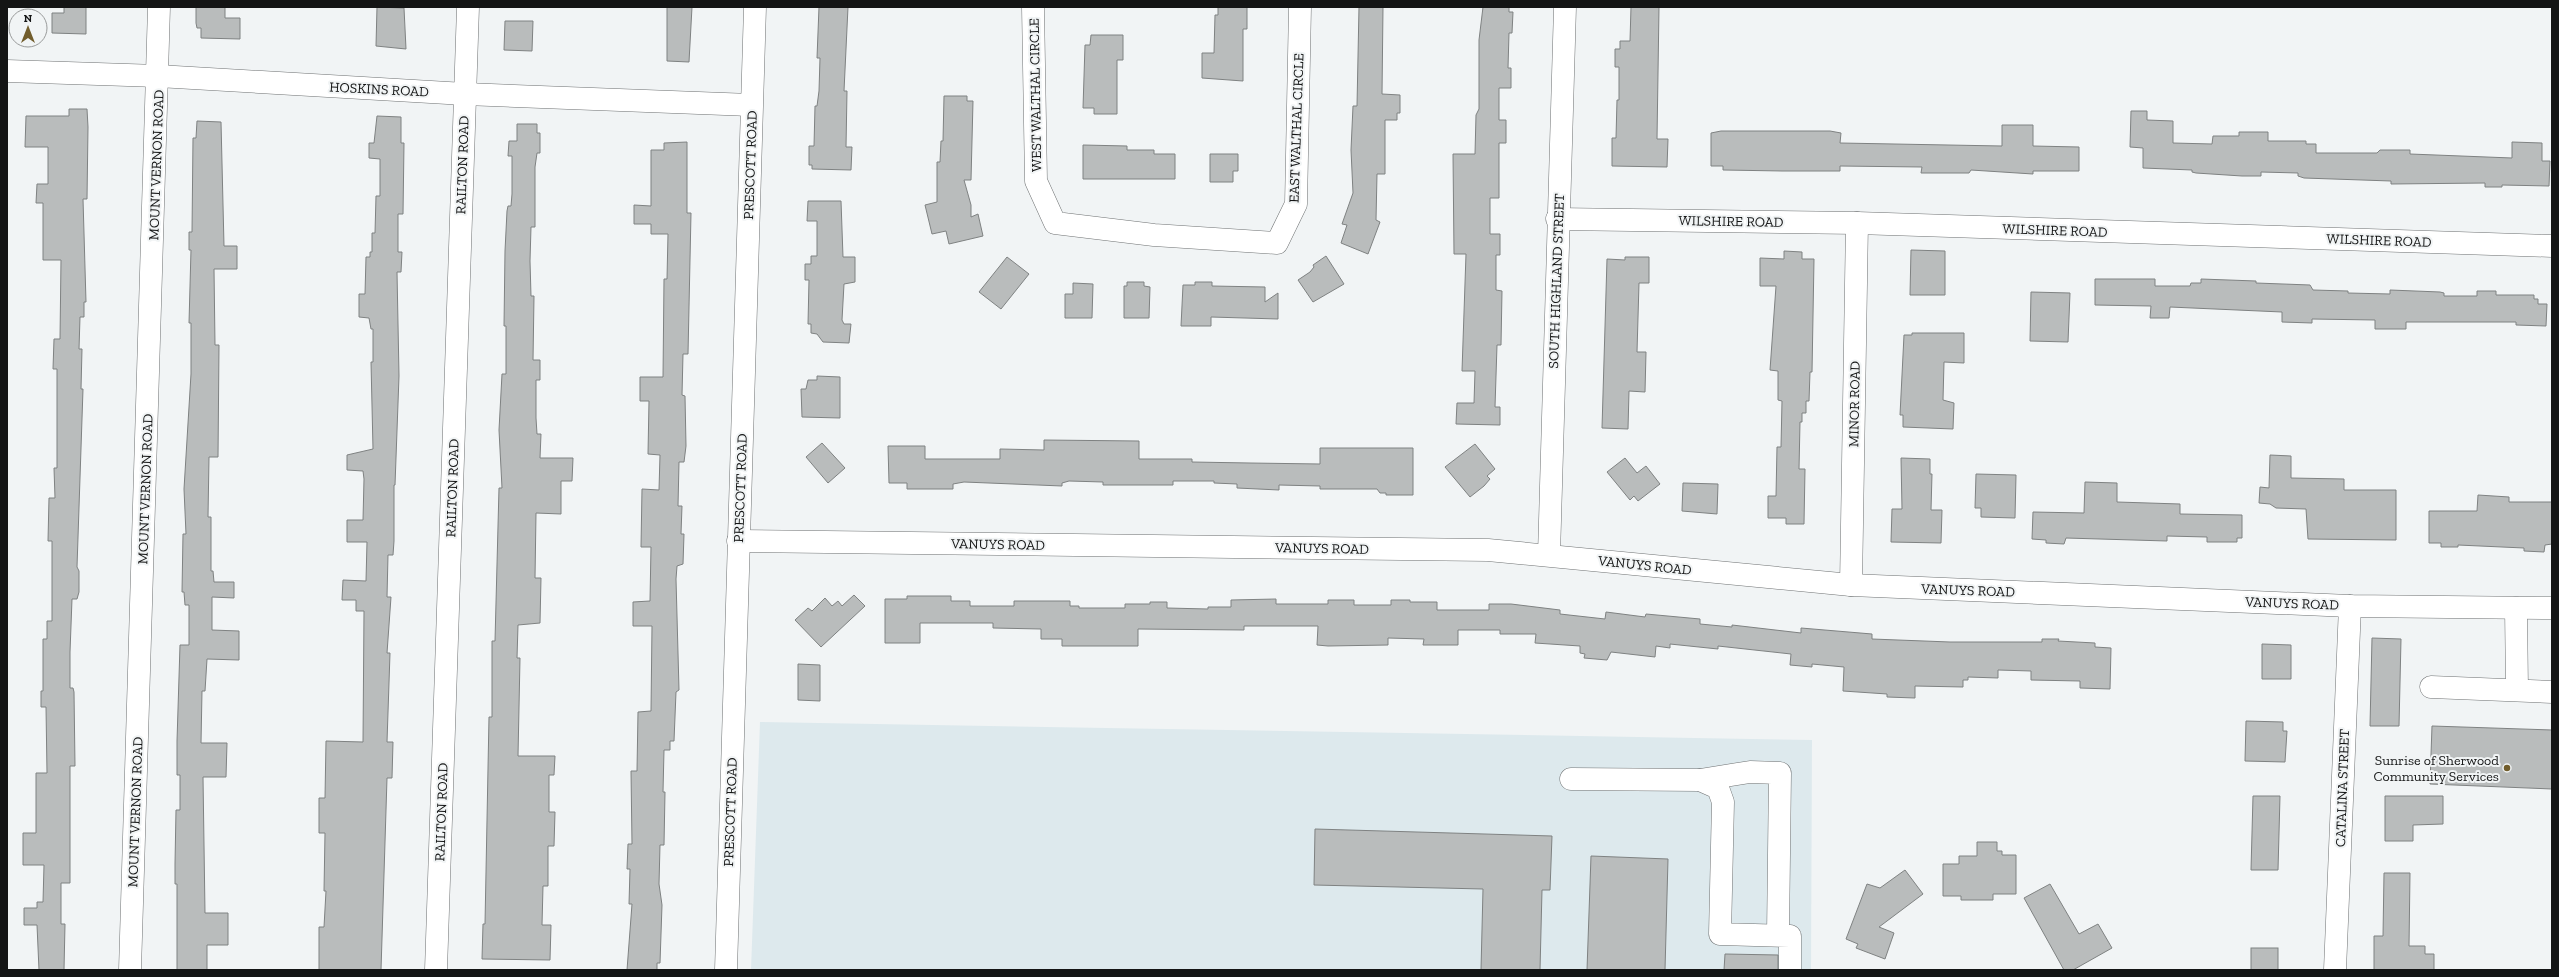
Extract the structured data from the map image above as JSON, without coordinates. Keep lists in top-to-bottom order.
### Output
{
  "streets": {
    "street": [
      "HOSKINS ROAD",
      "WEST WALTHAL CIRCLE",
      "EAST WALTHAL CIRCLE",
      "MOUNT VERNON ROAD",
      "RAILTON ROAD",
      "PRESCOTT ROAD",
      "WILSHIRE ROAD",
      "SOUTH HIGHLAND STREET",
      "MINOR ROAD",
      "VANUYS ROAD",
      "CATALINA STREET"
    ]
  },
  "crossings": [
    ["HOSKINS ROAD", "MOUNT VERNON ROAD"],
    ["HOSKINS ROAD", "RAILTON ROAD"],
    ["HOSKINS ROAD", "PRESCOTT ROAD"],
    ["WEST WALTHAL CIRCLE", "EAST WALTHAL CIRCLE"],
    ["PRESCOTT ROAD", "VANUYS ROAD"],
    ["WILSHIRE ROAD", "SOUTH HIGHLAND STREET"],
    ["WILSHIRE ROAD", "MINOR ROAD"],
    ["SOUTH HIGHLAND STREET", "VANUYS ROAD"],
    ["MINOR ROAD", "VANUYS ROAD"],
    ["VANUYS ROAD", "CATALINA STREET"]
  ],
  "places": ["Sunrise of Sherwood Community Services"],
  "north": "top"
}
